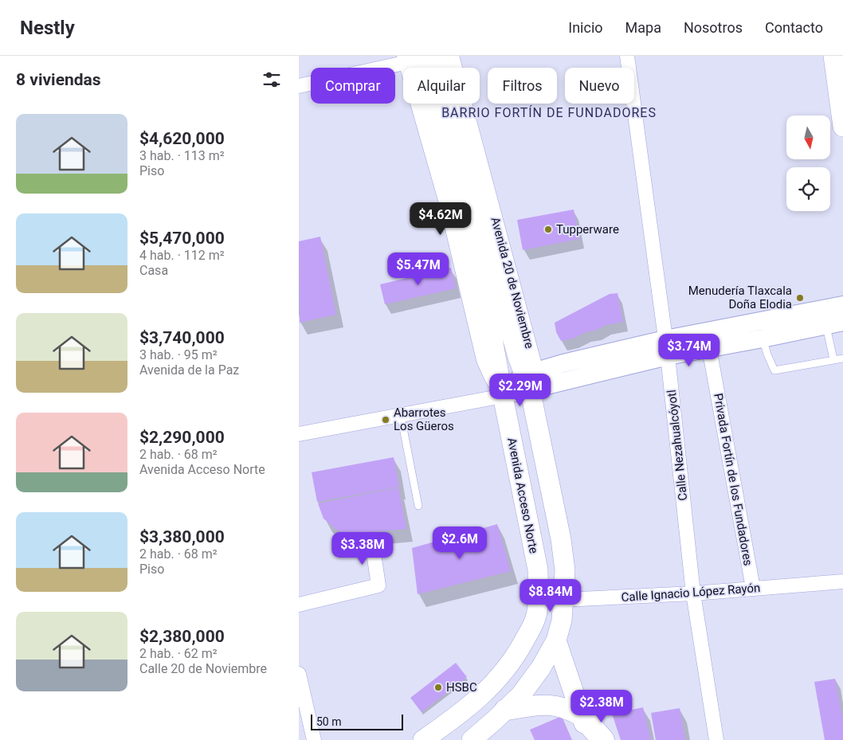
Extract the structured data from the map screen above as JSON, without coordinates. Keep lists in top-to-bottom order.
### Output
{
  "streets": {
    "main road": ["Avenida 20 de Noviembre", "Avenida Acceso Norte"],
    "street": ["Calle Nezahualcóyotl", "Privada Fortín de los Fundadores", "Calle Ignacio López Rayón"]
  },
  "crossings": [
    ["Calle Nezahualcóyotl", "Calle Ignacio López Rayón"],
    ["Privada Fortín de los Fundadores", "Calle Ignacio López Rayón"],
    ["Avenida Acceso Norte", "Calle Ignacio López Rayón"]
  ],
  "districts": ["BARRIO FORTÍN DE FUNDADORES"],
  "places": [
    "Tupperware",
    "Menudería Tlaxcala Doña Elodia",
    "Abarrotes Los Güeros",
    "HSBC"
  ],
  "scale_bar": "50 m",
  "north": "bottom",
  "page": {
    "header": "Nestly",
    "nav": [
      "Inicio",
      "Mapa",
      "Nosotros",
      "Contacto"
    ],
    "heading": "8 viviendas",
    "chip": [
      "Comprar",
      "Alquilar",
      "Filtros",
      "Nuevo"
    ],
    "list": [
      {
        "name": "$4,620,000",
        "note": "3 hab. · 113 m² · Piso"
      },
      {
        "name": "$5,470,000",
        "note": "4 hab. · 112 m² · Casa"
      },
      {
        "name": "$3,740,000",
        "note": "3 hab. · 95 m² · Avenida de la Paz"
      },
      {
        "name": "$2,290,000",
        "note": "2 hab. · 68 m² · Avenida Acceso Norte"
      },
      {
        "name": "$3,380,000",
        "note": "2 hab. · 68 m² · Piso"
      },
      {
        "name": "$2,380,000",
        "note": "2 hab. · 62 m² · Calle 20 de Noviembre"
      }
    ],
    "price": [
      "$4.62M",
      "$5.47M",
      "$3.74M",
      "$2.29M",
      "$2.6M",
      "$3.38M",
      "$8.84M",
      "$2.38M"
    ],
    "scale": "50 m"
  }
}
